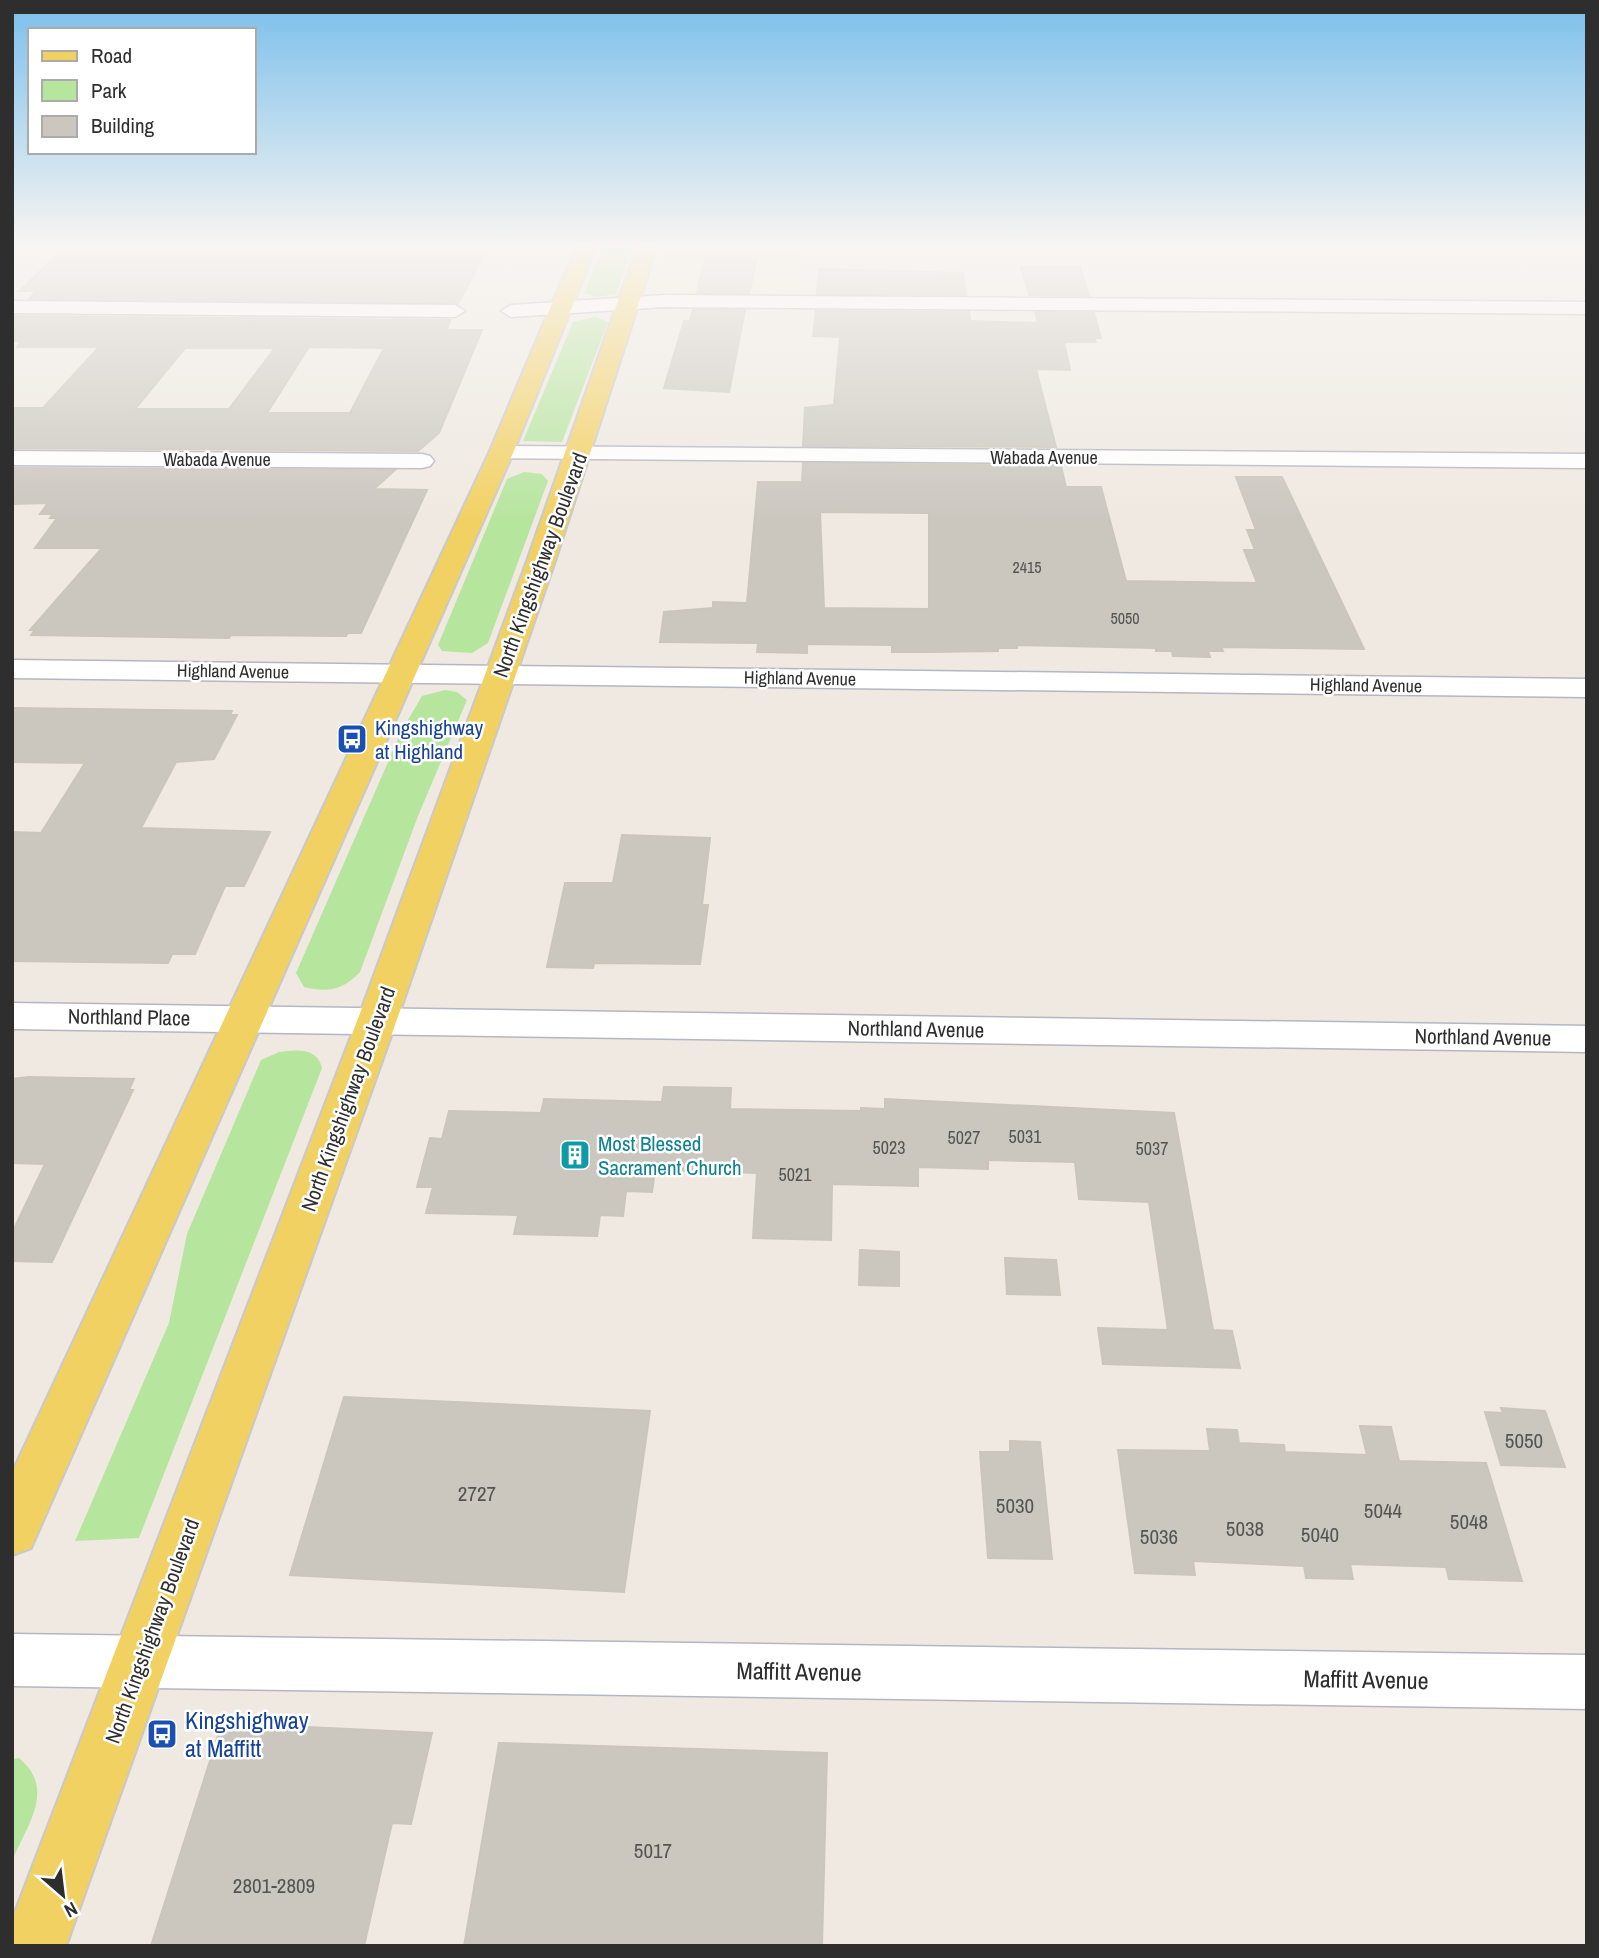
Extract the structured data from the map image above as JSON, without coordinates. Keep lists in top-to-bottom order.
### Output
{
  "streets": {
    "main road": ["North Kingshighway Boulevard"],
    "street": [
      "Wabada Avenue",
      "Highland Avenue",
      "Northland Place",
      "Northland Avenue",
      "Maffitt Avenue"
    ]
  },
  "crossings": [
    ["Wabada Avenue", "North Kingshighway Boulevard"],
    ["North Kingshighway Boulevard", "Highland Avenue"],
    ["North Kingshighway Boulevard", "Northland Avenue"],
    ["North Kingshighway Boulevard", "Maffitt Avenue"],
    ["Northland Place", "Northland Avenue"]
  ],
  "places": {
    "bus stop": ["Kingshighway at Highland", "Kingshighway at Maffitt"],
    "building": ["Most Blessed Sacrament Church"]
  },
  "house_numbers": [
    "2415",
    "5050",
    "5031",
    "5027",
    "5023",
    "5037",
    "5021",
    "5050",
    "2727",
    "5030",
    "5044",
    "5048",
    "5038",
    "5040",
    "5036",
    "5017",
    "2801-2809"
  ],
  "legend": ["Road", "Park", "Building"],
  "north": "bottom right"
}
